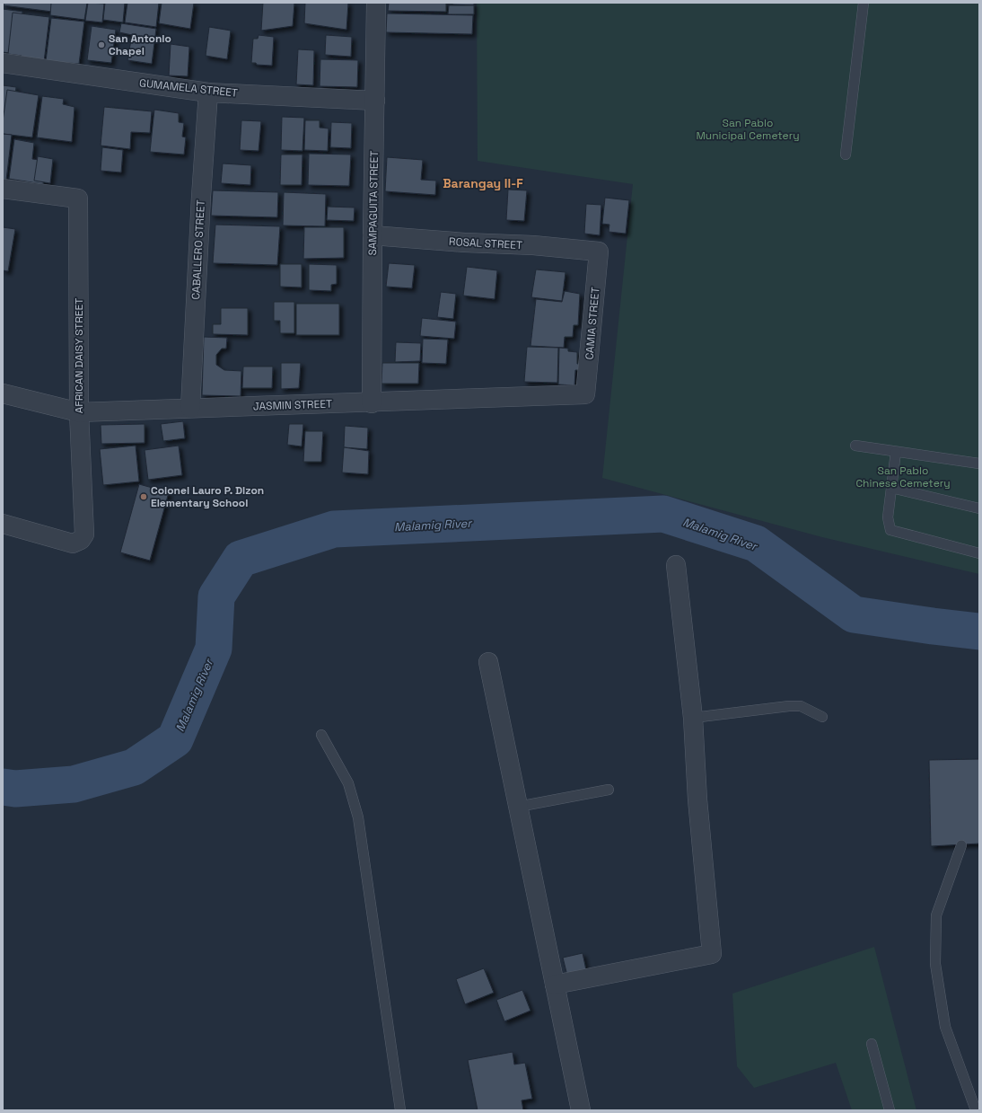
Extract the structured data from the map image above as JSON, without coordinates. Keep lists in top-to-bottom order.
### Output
{
  "streets": {
    "street": [
      "GUMAMELA STREET",
      "SAMPAGUITA STREET",
      "ROSAL STREET",
      "CABALLERO STREET",
      "CAMIA STREET",
      "AFRICAN DAISY STREET",
      "JASMIN STREET"
    ]
  },
  "crossings": [
    ["GUMAMELA STREET", "SAMPAGUITA STREET"],
    ["GUMAMELA STREET", "CABALLERO STREET"],
    ["SAMPAGUITA STREET", "ROSAL STREET"],
    ["SAMPAGUITA STREET", "JASMIN STREET"],
    ["ROSAL STREET", "CAMIA STREET"],
    ["CABALLERO STREET", "JASMIN STREET"],
    ["CAMIA STREET", "JASMIN STREET"],
    ["AFRICAN DAISY STREET", "JASMIN STREET"]
  ],
  "districts": ["Barangay II-F"],
  "water": ["Malamig River"],
  "parks": ["San Pablo Municipal Cemetery", "San Pablo Chinese Cemetery"],
  "places": ["San Antonio Chapel", "Colonel Lauro P. Dizon Elementary School"]
}
